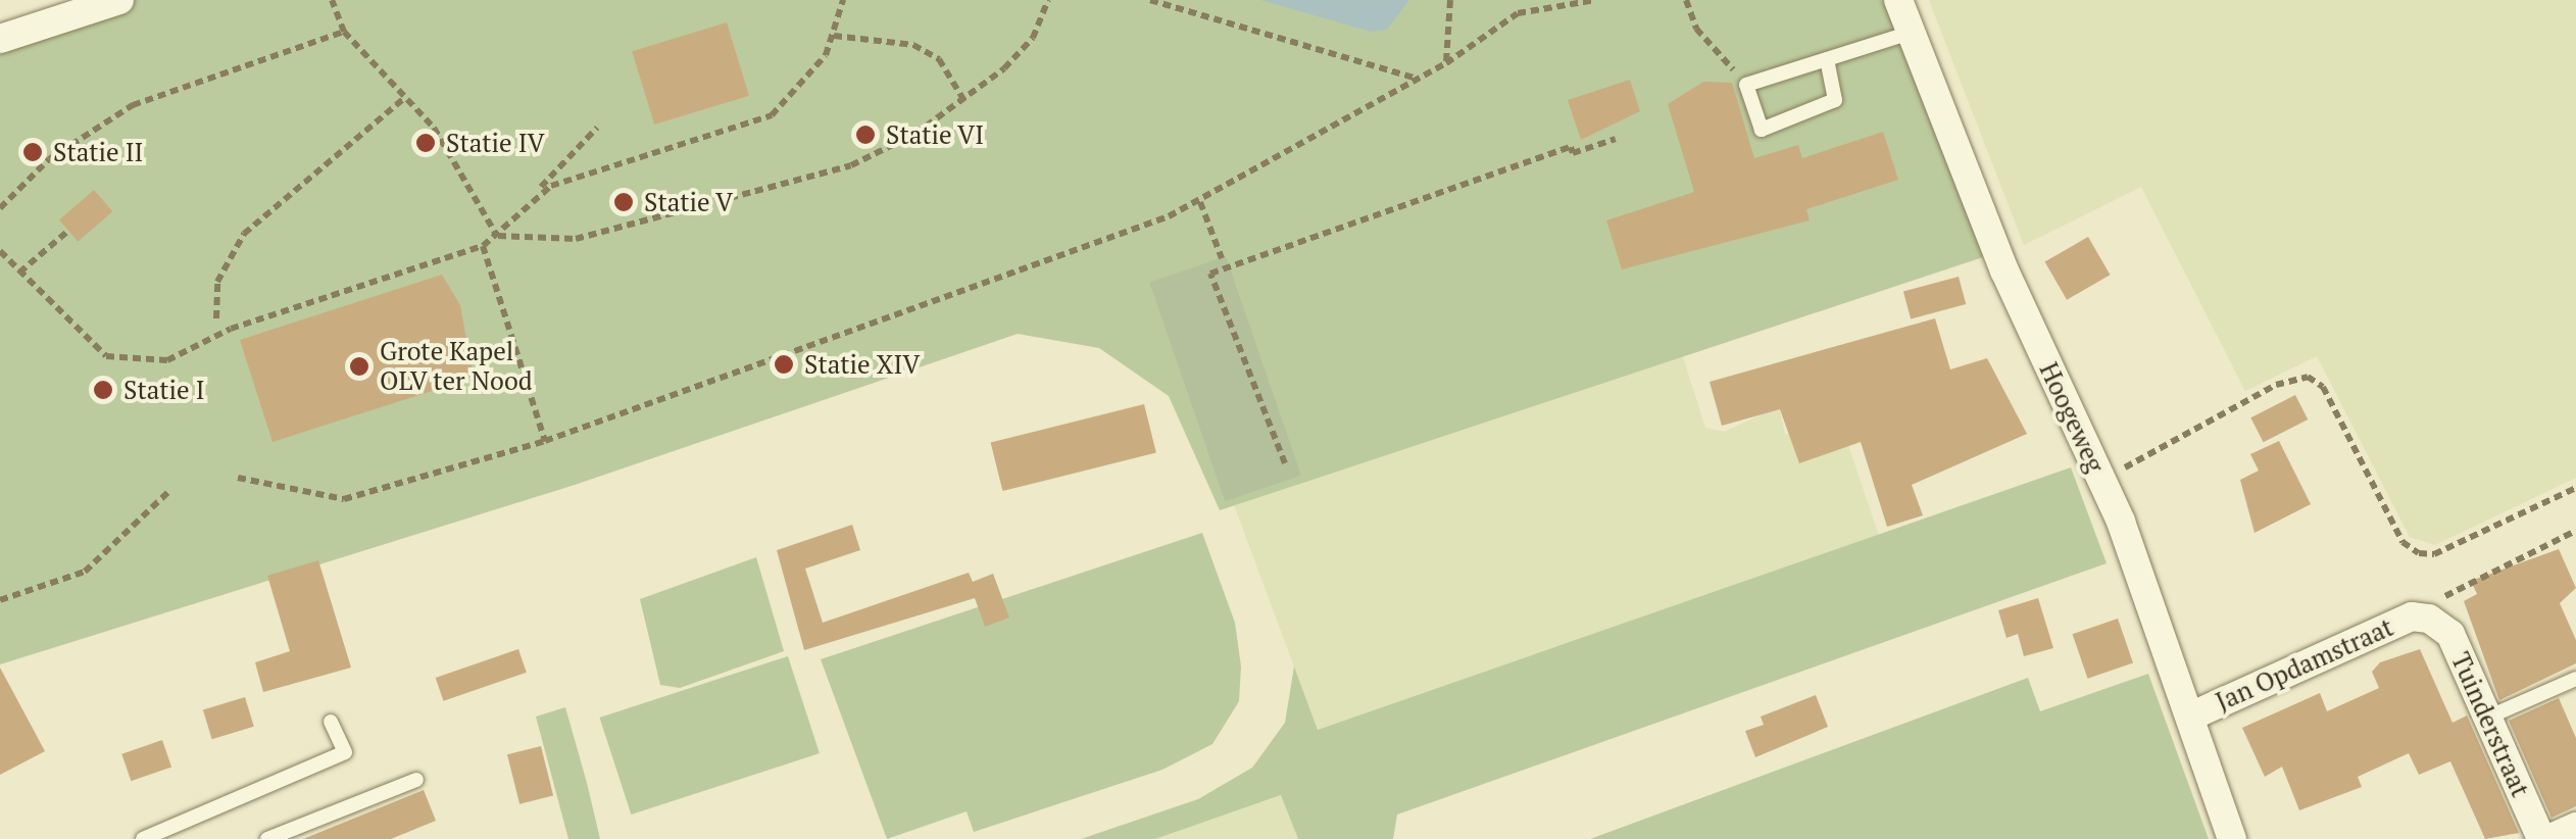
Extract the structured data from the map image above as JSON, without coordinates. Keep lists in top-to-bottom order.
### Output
{
  "streets": {
    "street": ["Hoogeweg", "Jan Opdamstraat", "Tuinderstraat"]
  },
  "crossings": [
    ["Hoogeweg", "Jan Opdamstraat"],
    ["Jan Opdamstraat", "Tuinderstraat"]
  ],
  "places": [
    "Statie VI",
    "Statie IV",
    "Statie II",
    "Statie V",
    "Statie XIV",
    "Grote Kapel OLV ter Nood",
    "Statie I"
  ]
}
